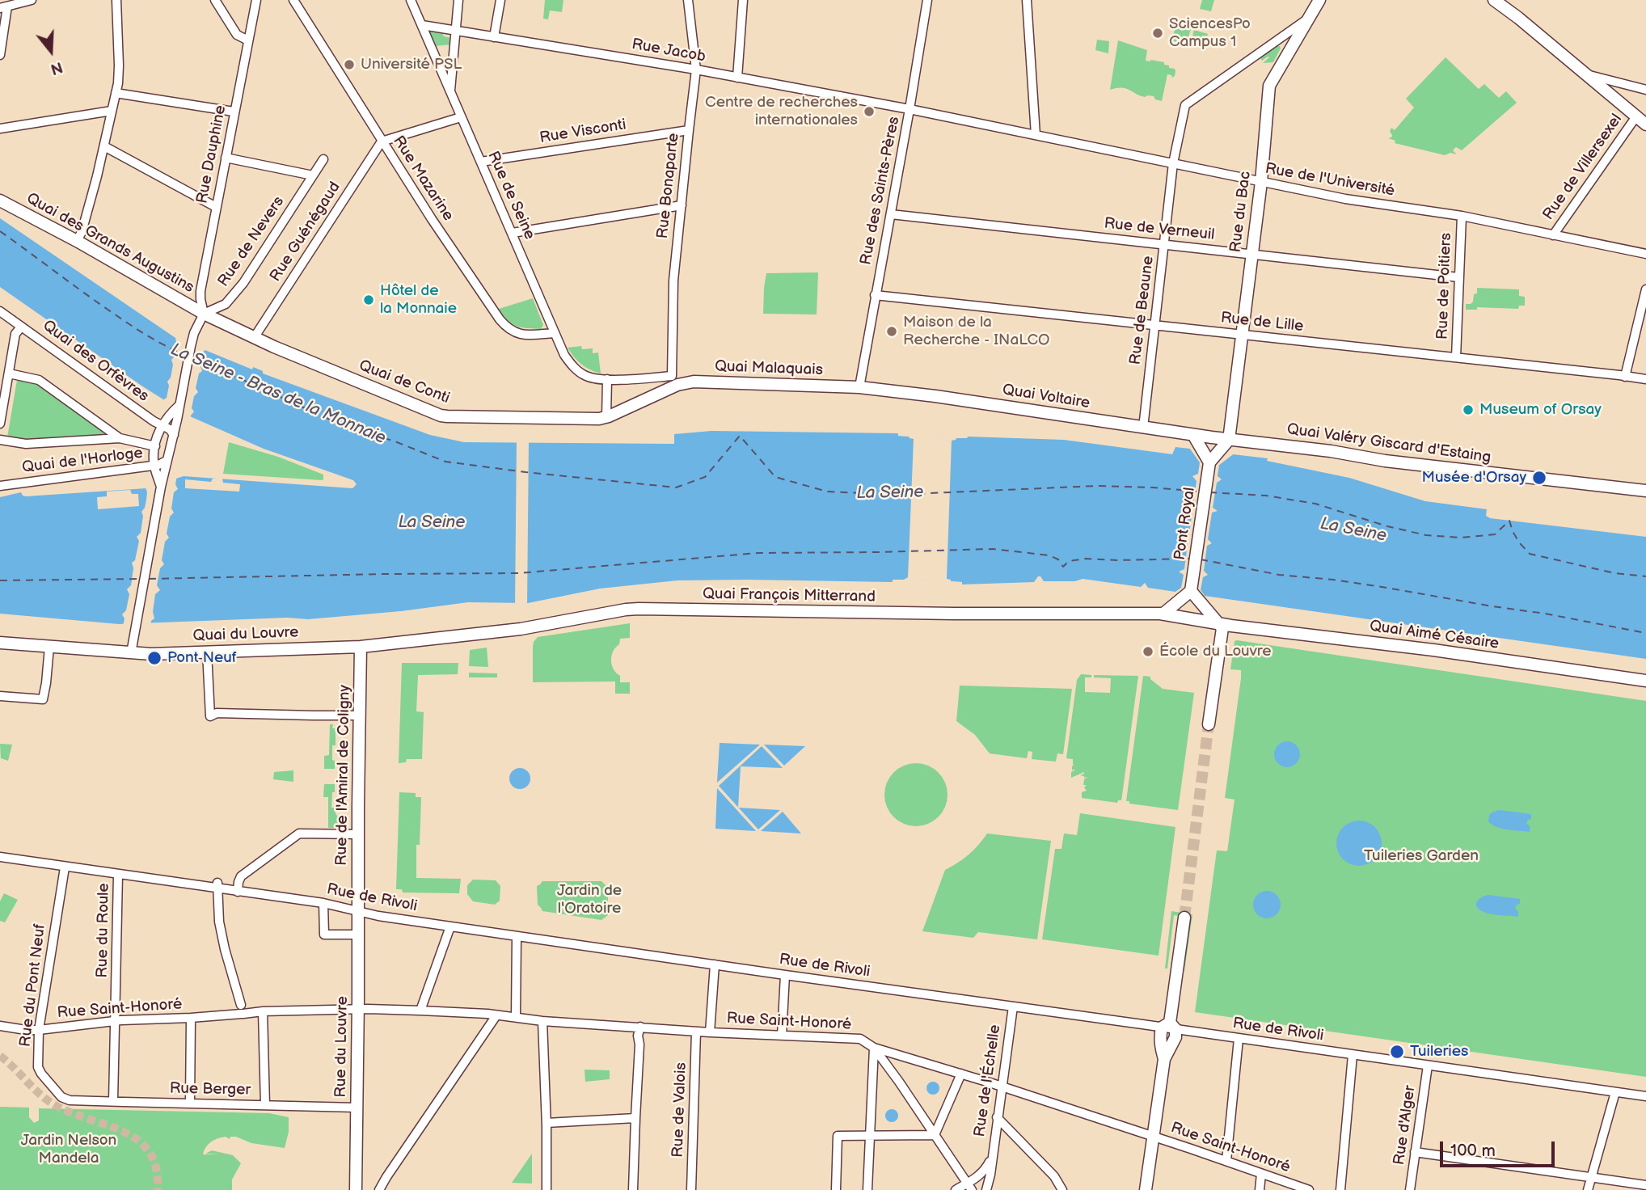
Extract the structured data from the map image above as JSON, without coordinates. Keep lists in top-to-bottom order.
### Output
{
  "streets": {
    "main road": [
      "Rue du Bac",
      "Quai des Grands Augustins",
      "Quai Malaquais",
      "Quai de Conti",
      "Quai Voltaire",
      "Quai Valéry Giscard d'Estaing",
      "Pont Royal",
      "Quai François Mitterrand",
      "Quai du Louvre",
      "Quai Aimé Césaire",
      "Rue de l'Amiral de Coligny",
      "Rue du Louvre"
    ],
    "street": [
      "Rue Jacob",
      "Rue Visconti",
      "Rue Dauphine",
      "Rue de Villersexel",
      "Rue Mazarine",
      "Rue de l'Université",
      "Rue Bonaparte",
      "Rue des Saints-Pères",
      "Rue de Seine",
      "Rue de Verneuil",
      "Rue Guénégaud",
      "Rue de Nevers",
      "Rue de Poitiers",
      "Rue de Beaune",
      "Rue de Lille",
      "Quai des Orfèvres",
      "Quai de l'Horloge",
      "Rue de Rivoli",
      "Rue du Roule",
      "Rue du Pont Neuf",
      "Rue Saint-Honoré",
      "Rue de l'Échelle",
      "Rue Berger",
      "Rue de Valois",
      "Rue d'Alger"
    ]
  },
  "crossings": [
    ["Rue Jacob", "Rue de l'Université"],
    ["Rue Jacob", "Rue Bonaparte"],
    ["Rue Jacob", "Rue des Saints-Pères"],
    ["Rue Jacob", "Rue de Seine"],
    ["Rue Visconti", "Rue Bonaparte"],
    ["Rue Visconti", "Rue de Seine"],
    ["Rue Dauphine", "Rue de Nevers"],
    ["Rue Dauphine", "Quai des Grands Augustins"],
    ["Rue Dauphine", "Quai de Conti"],
    ["Rue de Villersexel", "Rue de l'Université"],
    ["Rue Mazarine", "Rue de Seine"],
    ["Rue Mazarine", "Rue Guénégaud"],
    ["Rue de l'Université", "Rue des Saints-Pères"],
    ["Rue de l'Université", "Rue du Bac"],
    ["Rue de l'Université", "Rue de Poitiers"],
    ["Rue de l'Université", "Rue de Beaune"],
    ["Rue Bonaparte", "Quai Malaquais"],
    ["Rue des Saints-Pères", "Rue de Verneuil"],
    ["Rue des Saints-Pères", "Rue de Lille"],
    ["Rue des Saints-Pères", "Quai Malaquais"],
    ["Rue des Saints-Pères", "Quai Voltaire"],
    ["Rue de Seine", "Quai Malaquais"],
    ["Rue du Bac", "Rue de Verneuil"],
    ["Rue du Bac", "Rue de Beaune"],
    ["Rue du Bac", "Rue de Lille"],
    ["Rue du Bac", "Quai Voltaire"],
    ["Rue du Bac", "Quai Valéry Giscard d'Estaing"],
    ["Rue de Verneuil", "Rue de Poitiers"],
    ["Rue de Verneuil", "Rue de Beaune"],
    ["Rue Guénégaud", "Quai de Conti"],
    ["Rue de Nevers", "Quai des Grands Augustins"],
    ["Rue de Nevers", "Quai de Conti"],
    ["Quai des Grands Augustins", "Quai de Conti"],
    ["Rue de Poitiers", "Rue de Lille"],
    ["Rue de Beaune", "Rue de Lille"],
    ["Rue de Beaune", "Quai Voltaire"],
    ["Quai Malaquais", "Quai de Conti"],
    ["Quai Malaquais", "Quai Voltaire"],
    ["Quai Voltaire", "Quai Valéry Giscard d'Estaing"],
    ["Quai François Mitterrand", "Quai du Louvre"],
    ["Quai François Mitterrand", "Quai Aimé Césaire"],
    ["Quai François Mitterrand", "Rue de l'Amiral de Coligny"],
    ["Quai du Louvre", "Rue de l'Amiral de Coligny"],
    ["Rue de l'Amiral de Coligny", "Rue de Rivoli"],
    ["Rue de l'Amiral de Coligny", "Rue du Louvre"],
    ["Rue de Rivoli", "Rue du Roule"],
    ["Rue de Rivoli", "Rue du Pont Neuf"],
    ["Rue de Rivoli", "Rue du Louvre"],
    ["Rue de Rivoli", "Rue de l'Échelle"],
    ["Rue de Rivoli", "Rue d'Alger"],
    ["Rue du Roule", "Rue Saint-Honoré"],
    ["Rue du Roule", "Rue Berger"],
    ["Rue du Pont Neuf", "Rue Saint-Honoré"],
    ["Rue du Pont Neuf", "Rue Berger"],
    ["Rue Saint-Honoré", "Rue du Louvre"],
    ["Rue Saint-Honoré", "Rue de l'Échelle"],
    ["Rue Saint-Honoré", "Rue de Valois"],
    ["Rue du Louvre", "Rue Berger"]
  ],
  "water": ["La Seine - Bras de la Monnaie", "La Seine"],
  "parks": ["Tuileries Garden", "Jardin de l'Oratoire", "Jardin Nelson Mandela"],
  "places": [
    "SciencesPo Campus 1",
    "Université PSL",
    "Centre de recherches internationales",
    "Hôtel de la Monnaie",
    "Maison de la Recherche - INaLCO",
    "Museum of Orsay",
    "Musée d'Orsay",
    "École du Louvre",
    "Pont Neuf",
    "Tuileries"
  ],
  "scale_bar": "100 m",
  "north": "bottom"
}
